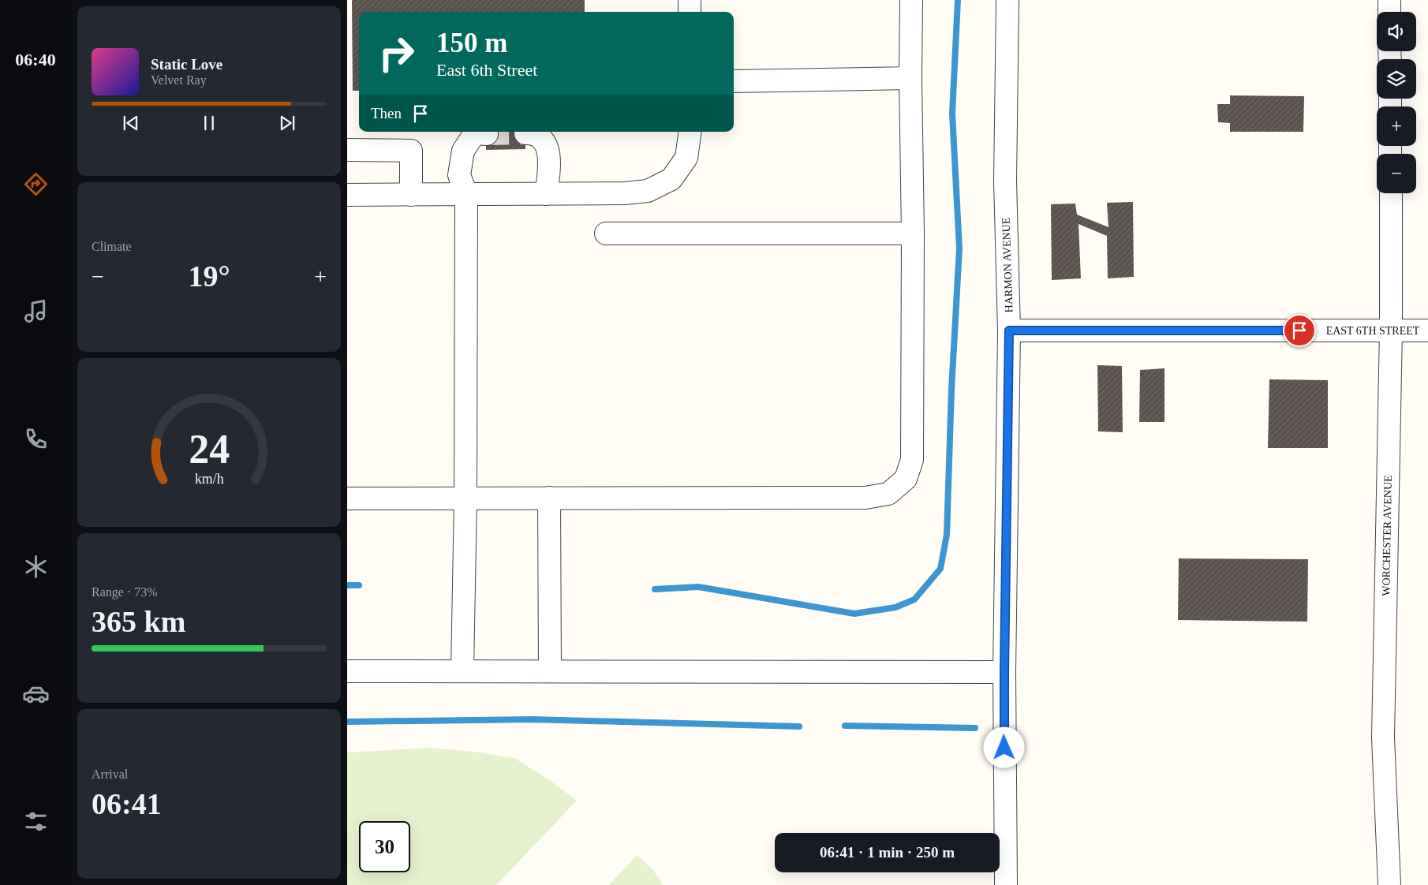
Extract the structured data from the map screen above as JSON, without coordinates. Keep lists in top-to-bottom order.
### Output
{
  "streets": {
    "street": ["HARMON AVENUE", "EAST 6TH STREET", "WORCHESTER AVENUE"]
  },
  "crossings": [
    ["HARMON AVENUE", "EAST 6TH STREET"],
    ["EAST 6TH STREET", "WORCHESTER AVENUE"]
  ],
  "page": {
    "tabs": "06:40",
    "map_buttons": ["+", "−"],
    "turn": ["150 m", "East 6th Street"],
    "song": ["Static Love", "Velvet Ray"],
    "then": "Then",
    "tile": [
      "Climate",
      ["Range · 73%", "365 km"],
      ["Arrival", "06:41"]
    ],
    "heat": ["−", "19°", "+"],
    "limit": "30",
    "trip": "06:41 · 1 min · 250 m",
    "gauge": ["24", "km/h"]
  }
}
